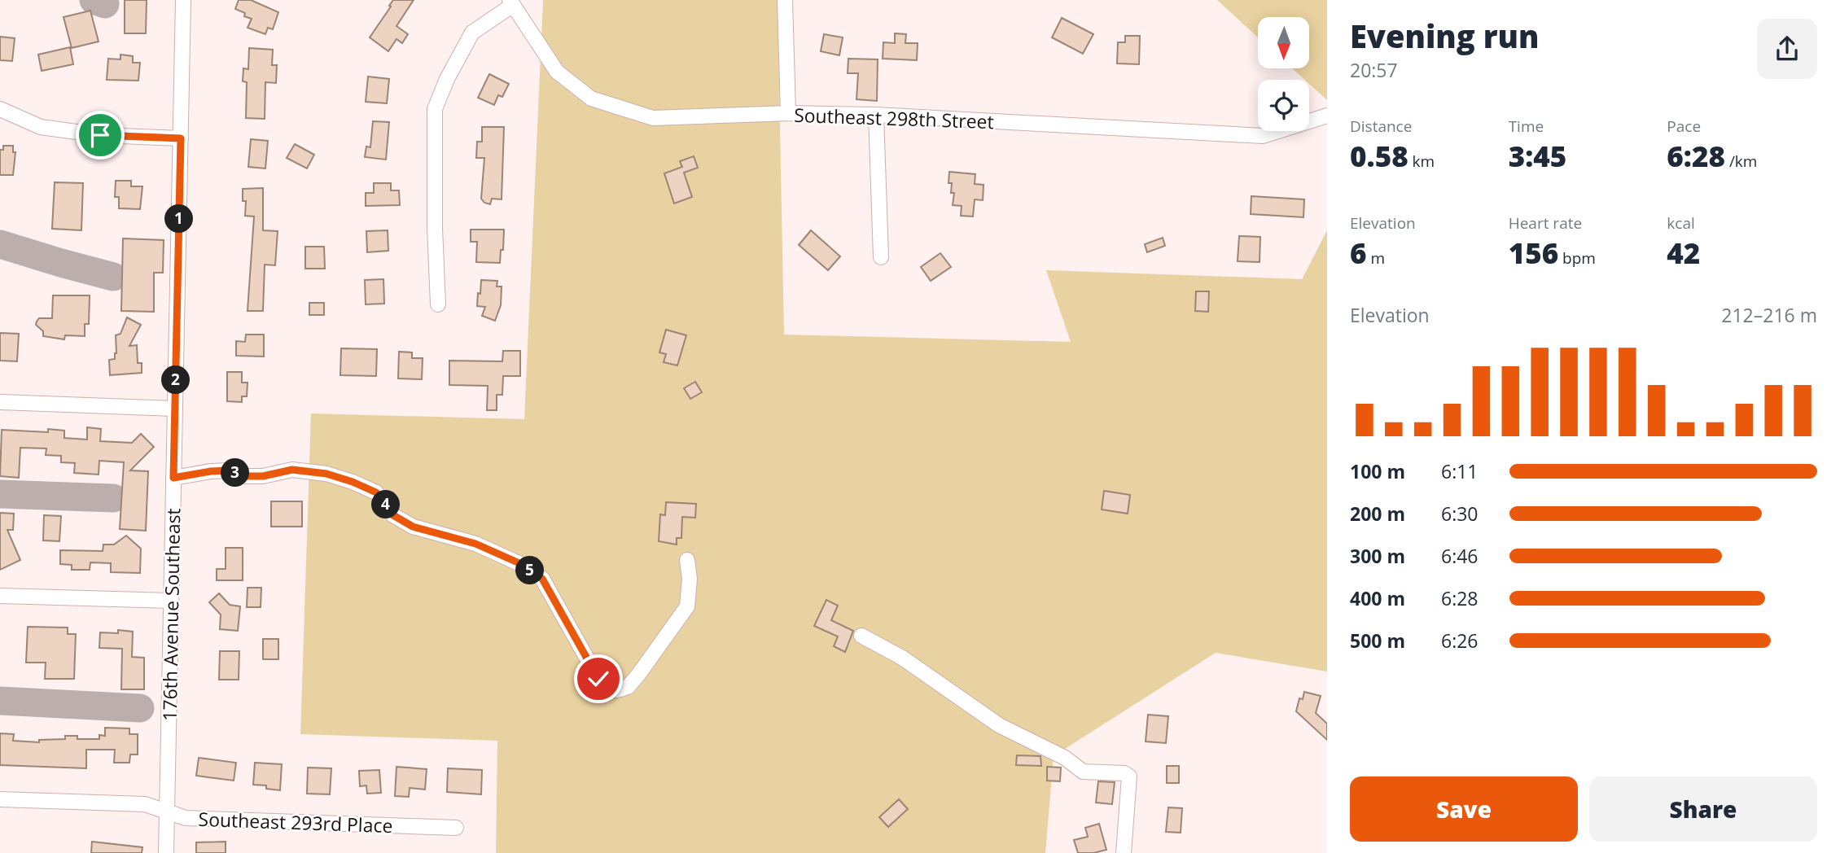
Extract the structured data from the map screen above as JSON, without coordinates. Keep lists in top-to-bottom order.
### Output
{
  "streets": {
    "street": ["Southeast 298th Street", "176th Avenue Southeast", "Southeast 293rd Place"]
  },
  "crossings": [
    ["176th Avenue Southeast", "Southeast 293rd Place"]
  ],
  "north": "bottom",
  "page": {
    "heading": ["Evening run", "20:57"],
    "stats": [
      ["Distance", "0.58 km"],
      ["Time", "3:45"],
      ["Pace", "6:28 /km"],
      ["Elevation", "6 m"],
      ["Heart rate", "156 bpm"],
      ["kcal", "42"]
    ],
    "pins": [
      "1",
      "2",
      "3",
      "4",
      "5"
    ],
    "chart": ["Elevation", "212–216 m"],
    "list": [
      {
        "name": "100 m",
        "note": "6:11"
      },
      {
        "name": "200 m",
        "note": "6:30"
      },
      {
        "name": "300 m",
        "note": "6:46"
      },
      {
        "name": "400 m",
        "note": "6:28"
      },
      {
        "name": "500 m",
        "note": "6:26"
      }
    ],
    "buttons": ["Save", "Share"]
  }
}
